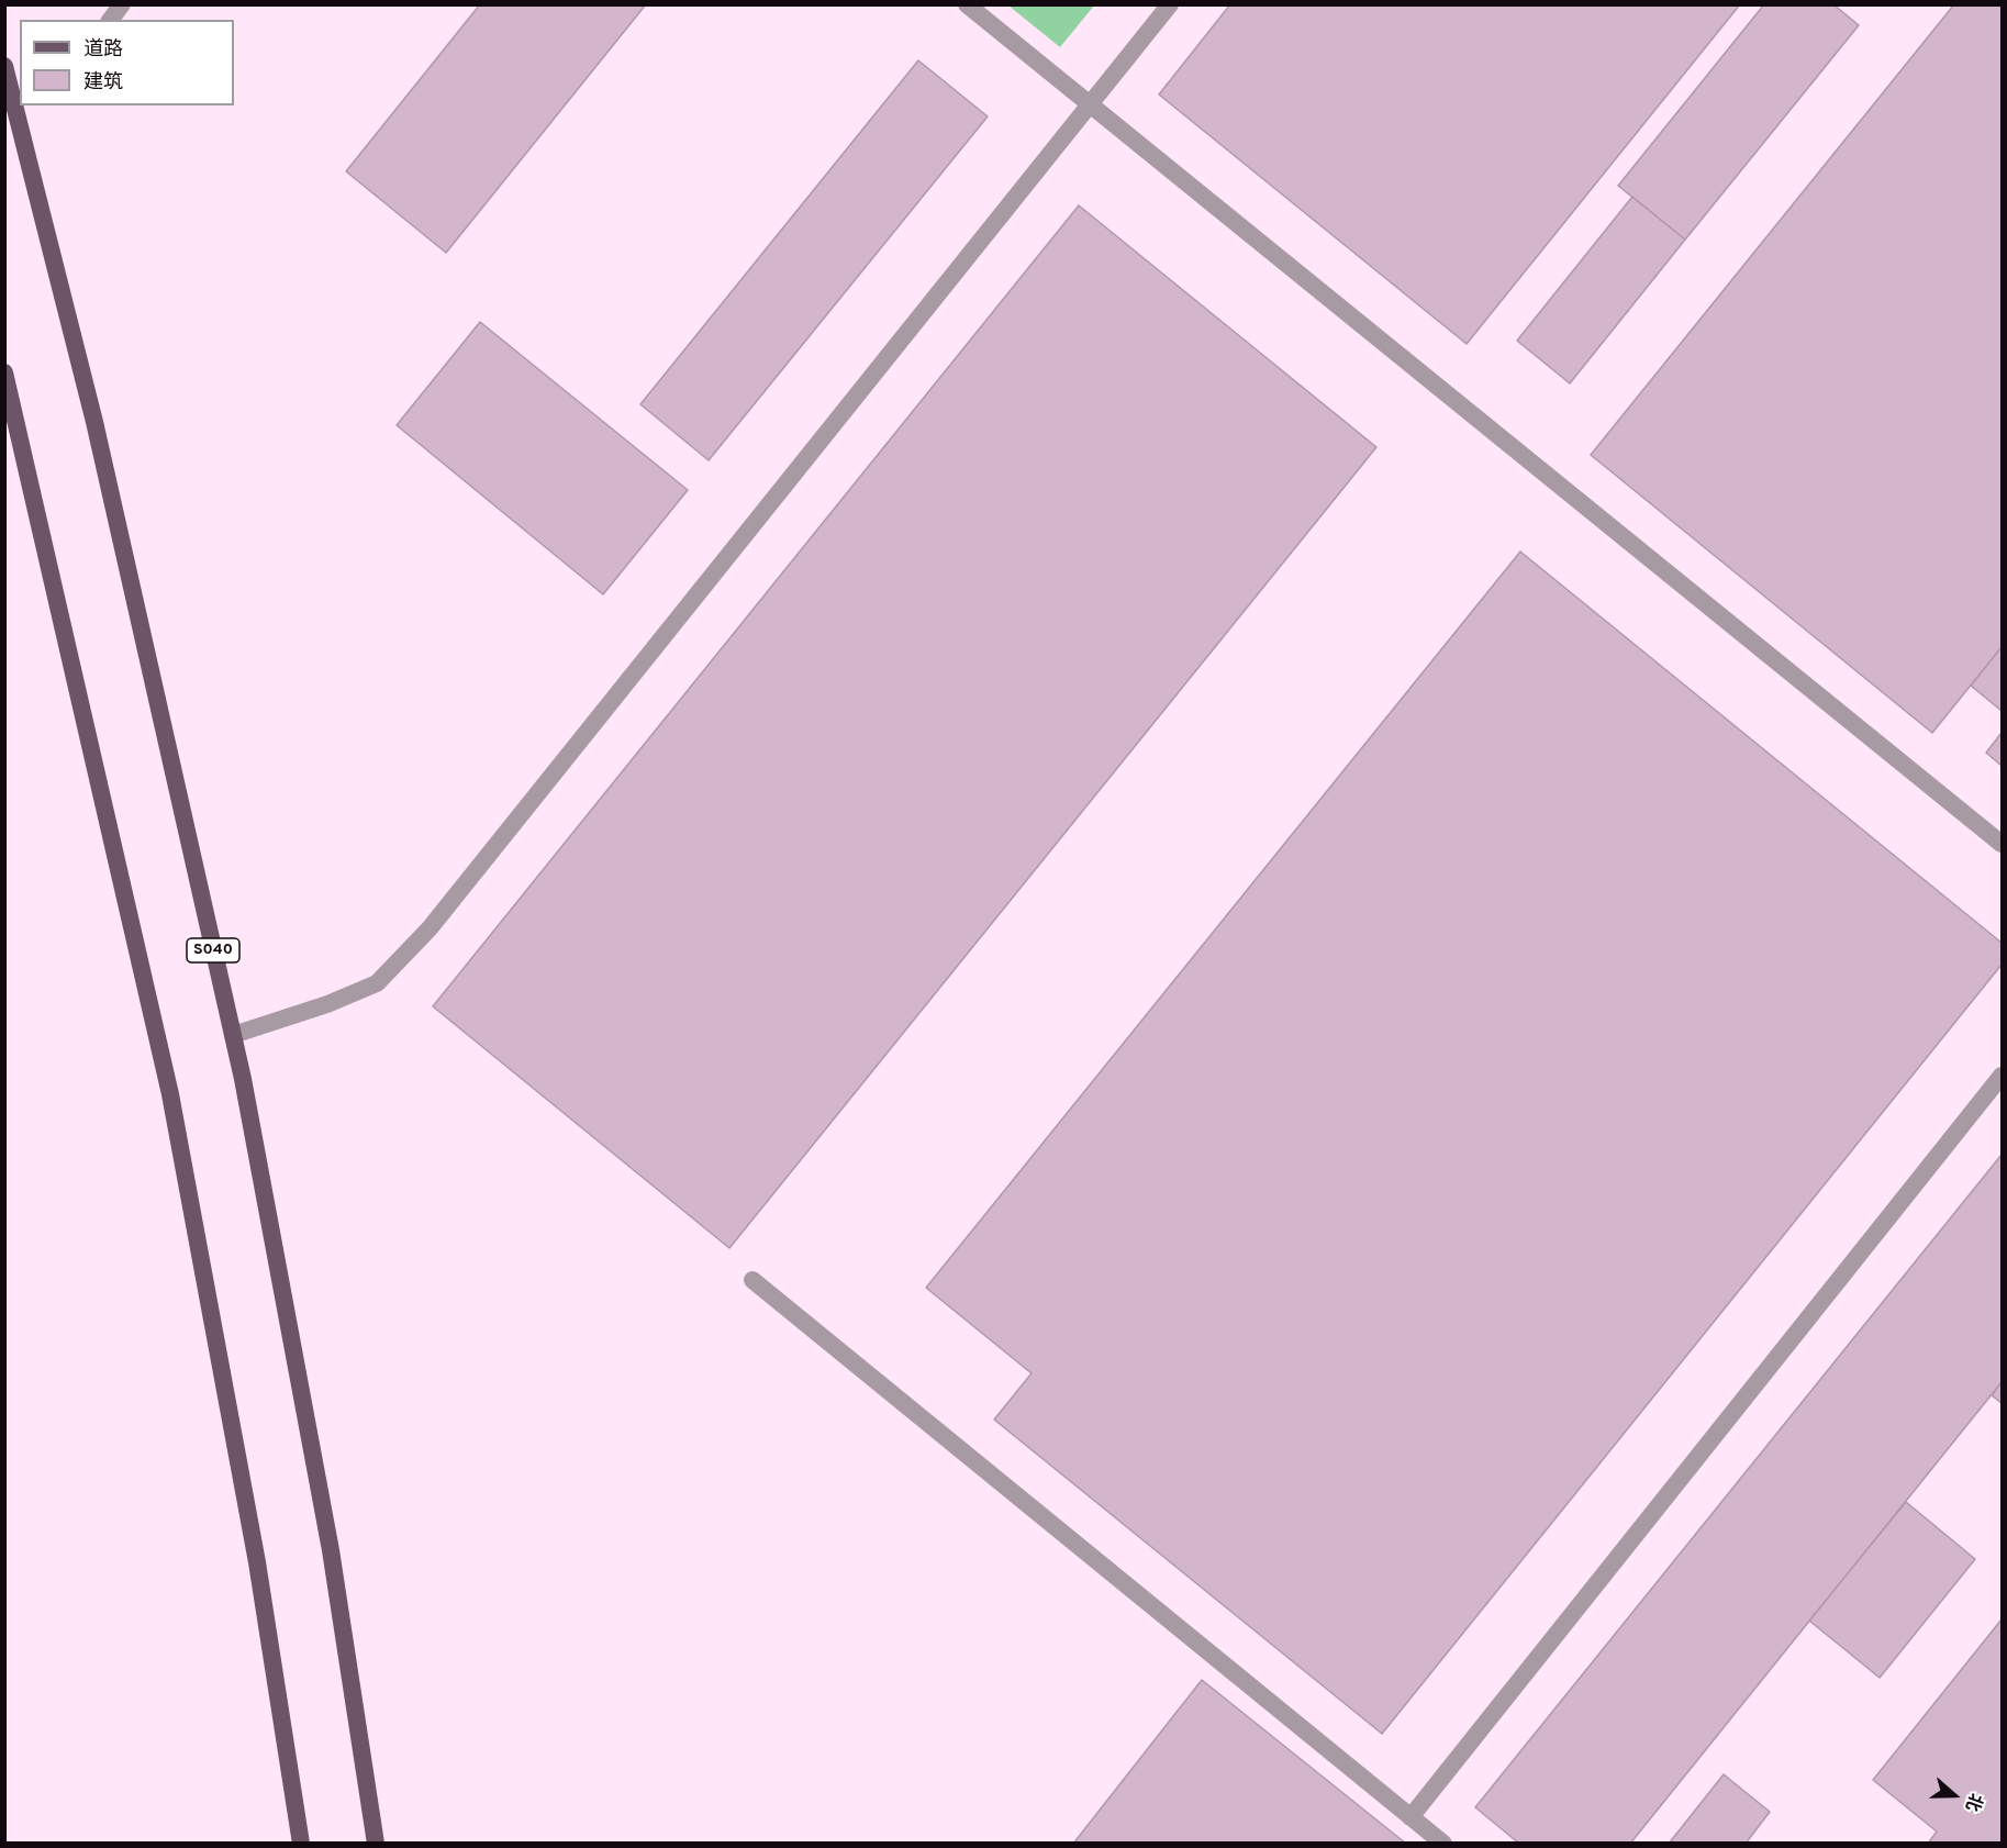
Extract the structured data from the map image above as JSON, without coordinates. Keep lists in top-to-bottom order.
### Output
{
  "streets": {
    "main road": ["S040"]
  },
  "legend": ["道路", "建筑"],
  "north": "right"
}
